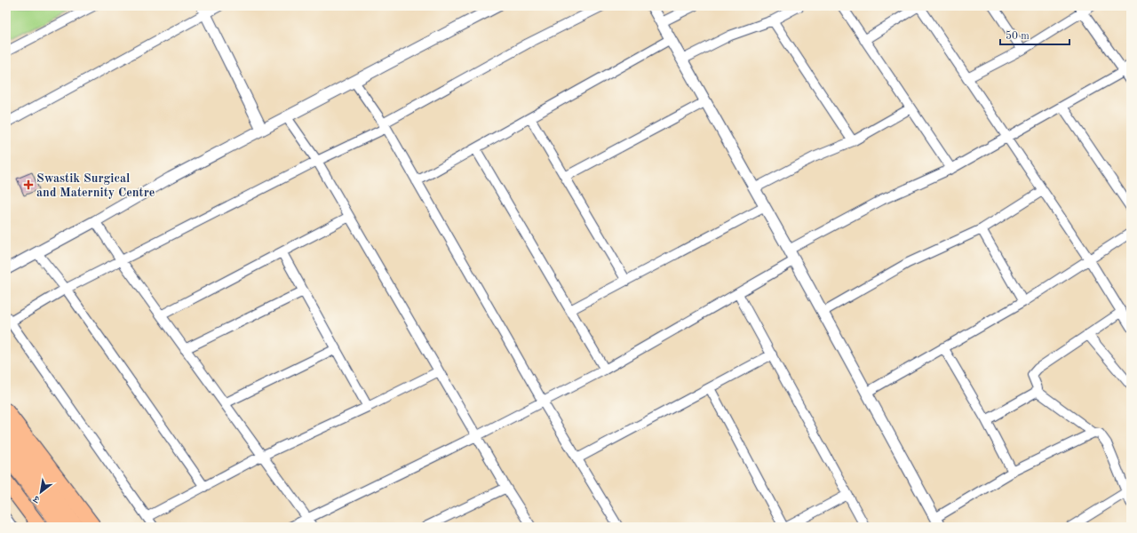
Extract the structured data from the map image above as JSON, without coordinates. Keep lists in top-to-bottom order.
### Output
{
  "places": {
    "health": ["Swastik Surgical and Maternity Centre"]
  },
  "scale_bar": "50 m",
  "north": "bottom left"
}
